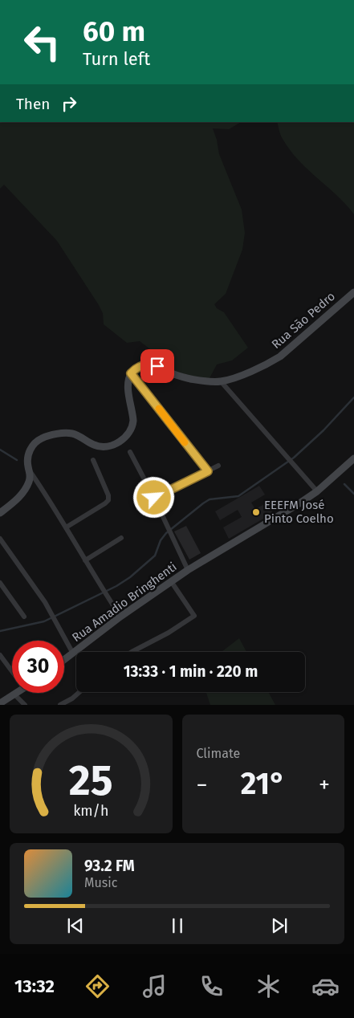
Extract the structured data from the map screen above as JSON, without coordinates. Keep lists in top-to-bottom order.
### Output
{
  "streets": {
    "street": ["Rua São Pedro", "Rua Amadio Bringhenti"]
  },
  "places": ["EEEFM José Pinto Coelho"],
  "page": {
    "turn": ["60 m", "Turn left"],
    "then": "Then",
    "limit": "30",
    "trip": "13:33 · 1 min · 220 m",
    "tile": "Climate",
    "heat": ["−", "21°", "+"],
    "song": ["93.2 FM", "Music"],
    "tabs": "13:32",
    "gauge": ["25", "km/h"]
  }
}
